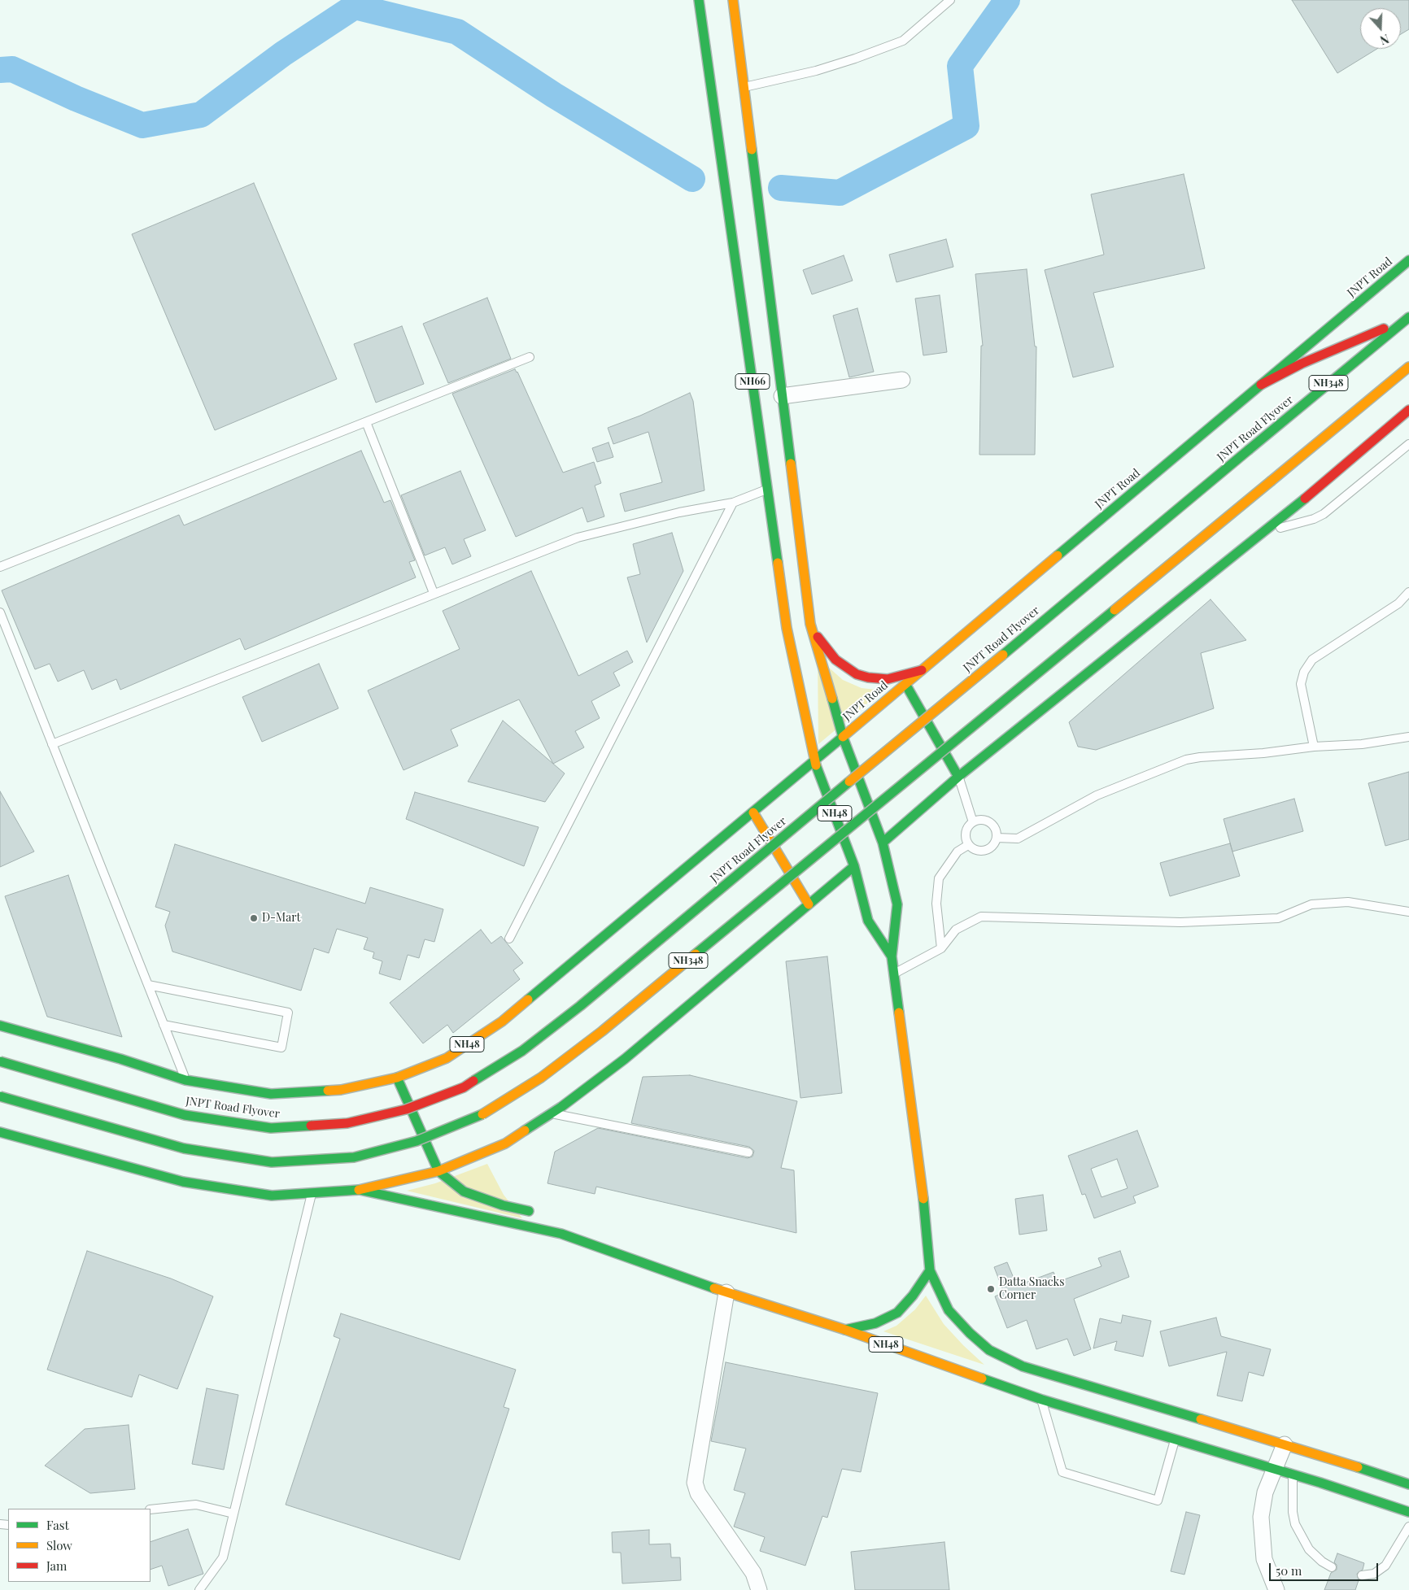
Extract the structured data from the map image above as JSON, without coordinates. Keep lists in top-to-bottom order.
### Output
{
  "streets": {
    "main road": [
      "JNPT Road",
      "NH66",
      "NH348",
      "JNPT Road Flyover",
      "NH48"
    ]
  },
  "crossings": [
    ["JNPT Road", "NH66"],
    ["JNPT Road", "NH48"],
    ["NH66", "NH48"]
  ],
  "places": ["D-Mart", "Datta Snacks Corner"],
  "legend": ["Fast", "Slow", "Jam"],
  "scale_bar": "50 m",
  "north": "bottom"
}
